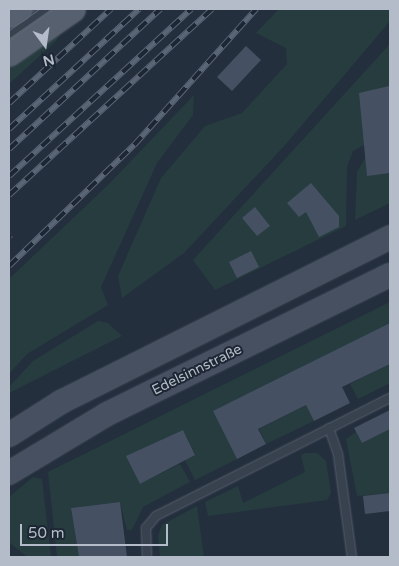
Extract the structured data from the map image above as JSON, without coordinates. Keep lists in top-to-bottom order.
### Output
{
  "streets": {
    "main road": ["Edelsinnstraße"]
  },
  "scale_bar": "50 m",
  "north": "bottom"
}
